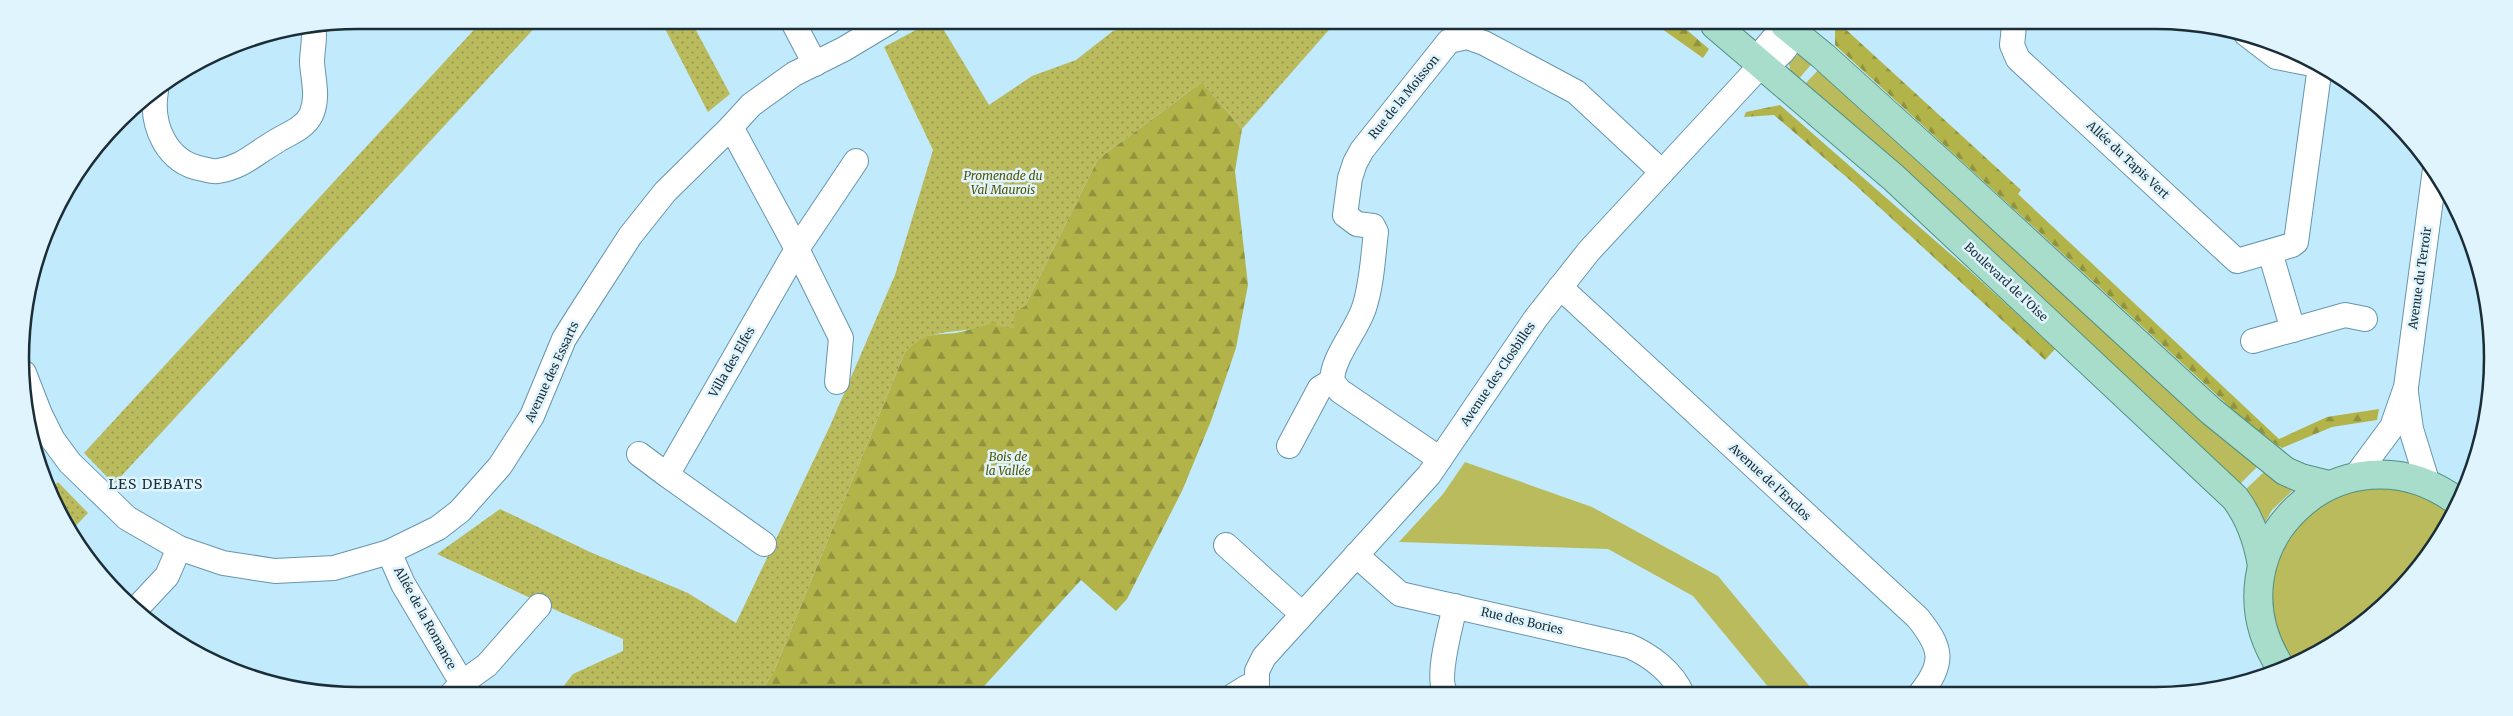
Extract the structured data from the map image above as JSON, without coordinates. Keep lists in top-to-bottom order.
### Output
{
  "streets": {
    "main road": ["Boulevard de l'Oise"],
    "street": [
      "Rue de la Moisson",
      "Allée du Tapis Vert",
      "Avenue du Terroir",
      "Villa des Elfes",
      "Avenue des Essarts",
      "Avenue des Closbilles",
      "Avenue de l'Enclos",
      "Allée de la Romance",
      "Rue des Bories"
    ]
  },
  "crossings": [
    ["Rue de la Moisson", "Avenue des Closbilles"],
    ["Boulevard de l'Oise", "Avenue des Closbilles"],
    ["Avenue des Essarts", "Allée de la Romance"],
    ["Avenue des Closbilles", "Avenue de l'Enclos"],
    ["Avenue des Closbilles", "Rue des Bories"]
  ],
  "districts": ["LES DEBATS"],
  "parks": ["Promenade du Val Maurois", "Bois de la Vallée"]
}
